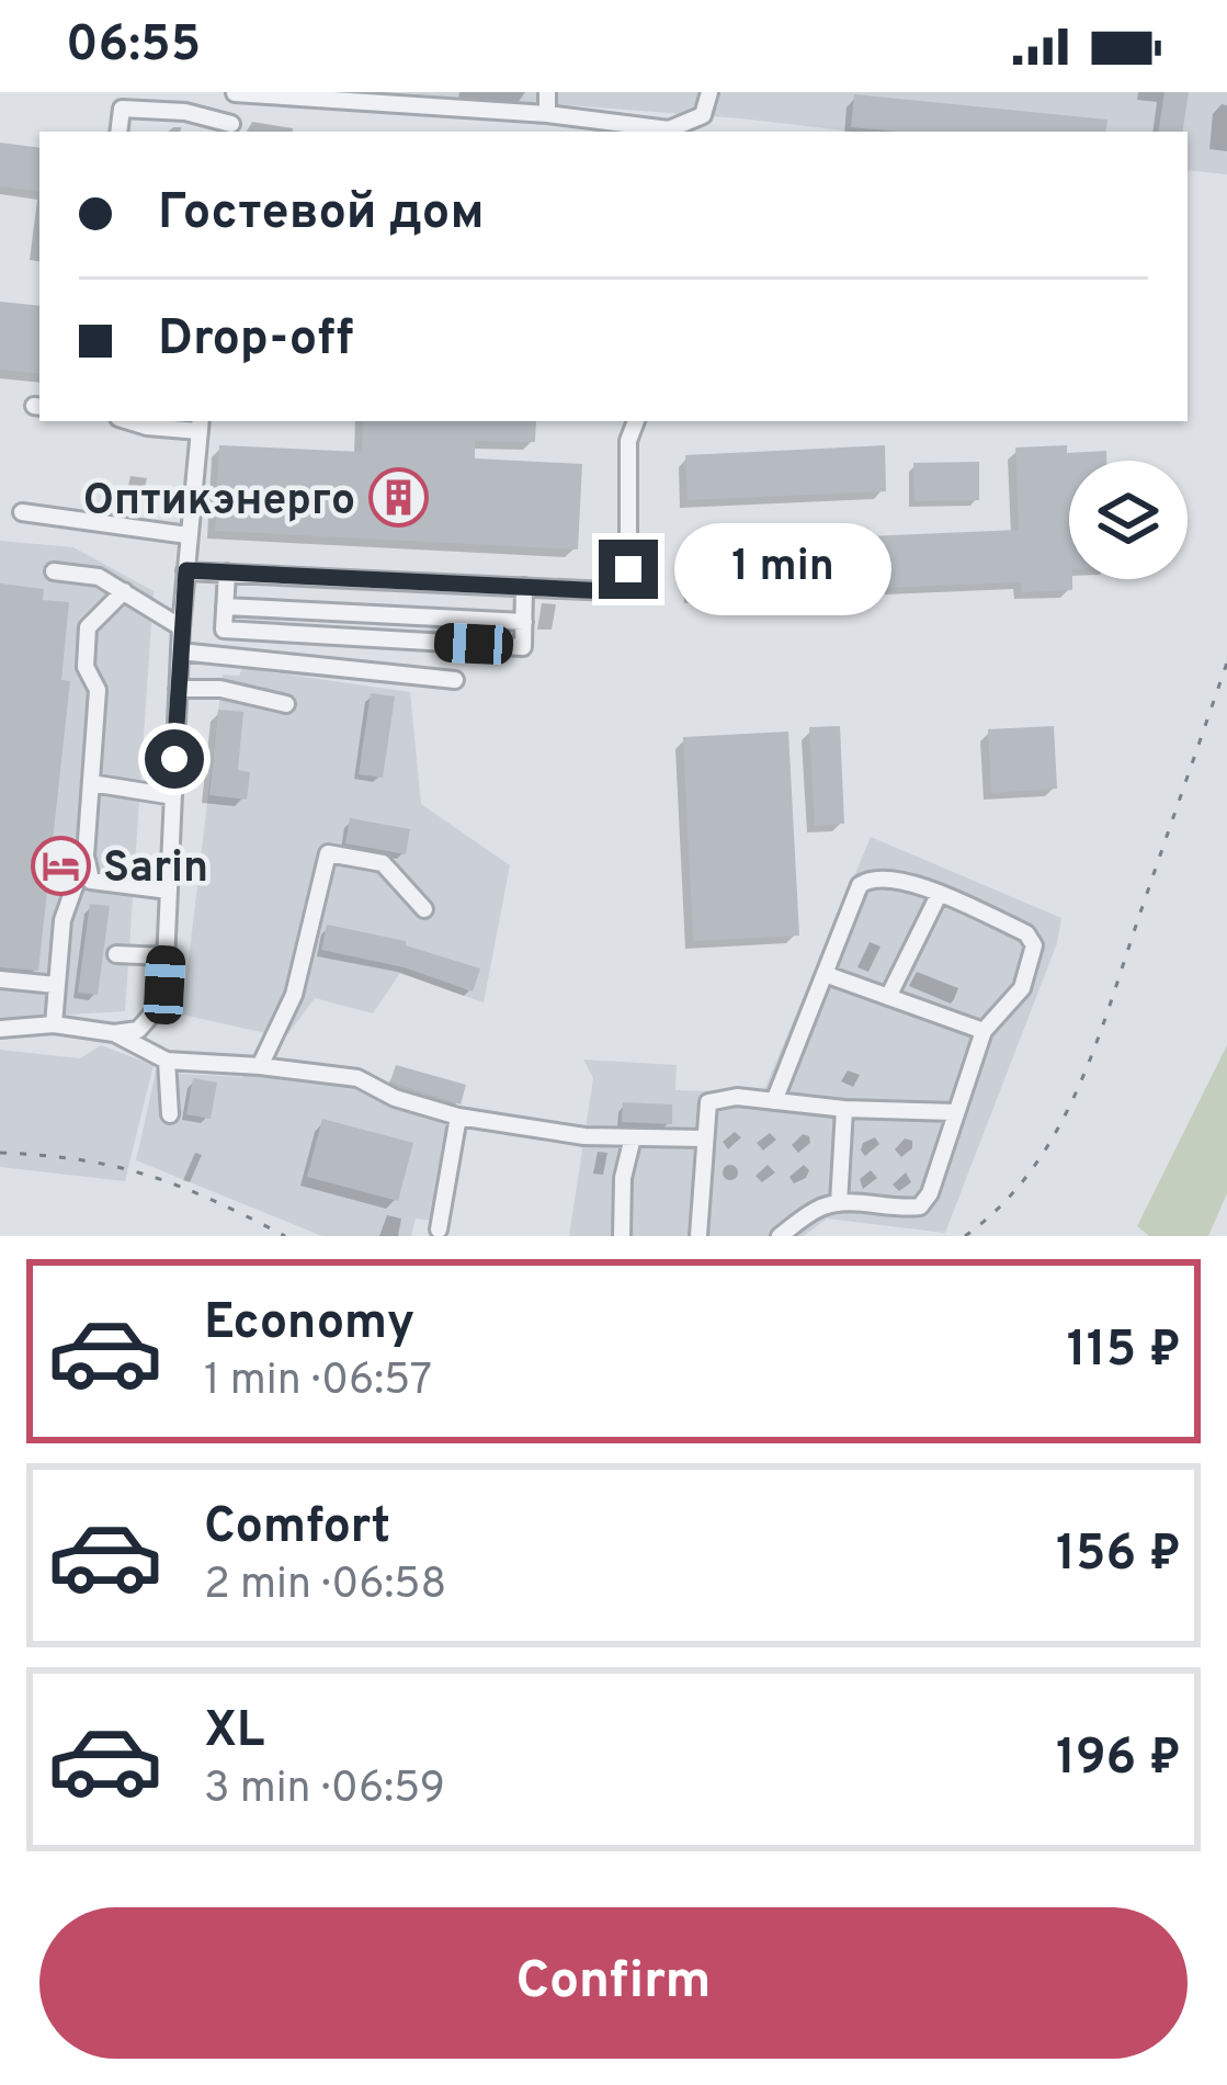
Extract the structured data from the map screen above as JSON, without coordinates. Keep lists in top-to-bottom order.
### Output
{
  "places": {
    "building": ["Оптикэнерго"],
    "hotel": ["Sarin"]
  },
  "page": {
    "status": "06:55",
    "banner": ["Гостевой дом", "Drop-off"],
    "bubble": "1 min",
    "list": [
      {
        "name": "Economy",
        "note": "1 min · 06:57",
        "value": "115 ₽"
      },
      {
        "name": "Comfort",
        "note": "2 min · 06:58",
        "value": "156 ₽"
      },
      {
        "name": "XL",
        "note": "3 min · 06:59",
        "value": "196 ₽"
      }
    ],
    "buttons": "Confirm"
  }
}
